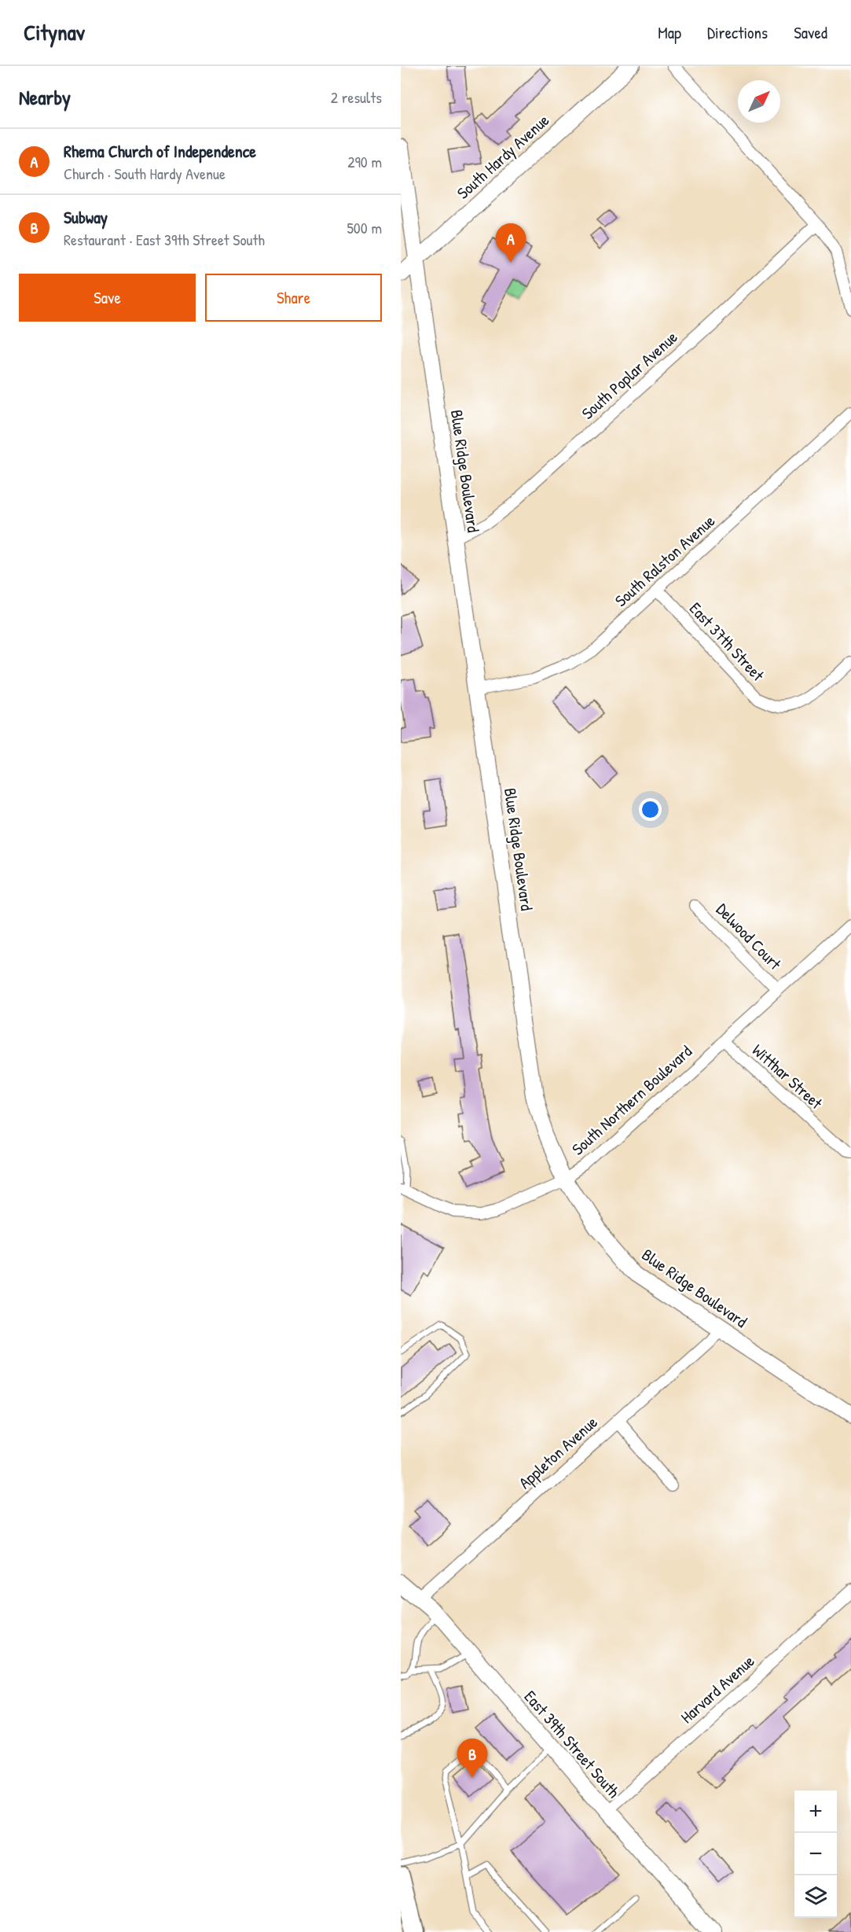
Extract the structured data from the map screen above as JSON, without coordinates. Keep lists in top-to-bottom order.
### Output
{
  "streets": {
    "street": [
      "South Hardy Avenue",
      "South Poplar Avenue",
      "Blue Ridge Boulevard",
      "South Ralston Avenue",
      "East 37th Street",
      "Delwood Court",
      "Witthar Street",
      "South Northern Boulevard",
      "Appleton Avenue",
      "Harvard Avenue",
      "East 39th Street South"
    ]
  },
  "crossings": [
    ["South Hardy Avenue", "Blue Ridge Boulevard"],
    ["South Poplar Avenue", "Blue Ridge Boulevard"],
    ["Blue Ridge Boulevard", "South Ralston Avenue"],
    ["Blue Ridge Boulevard", "South Northern Boulevard"],
    ["Blue Ridge Boulevard", "Appleton Avenue"],
    ["South Ralston Avenue", "East 37th Street"],
    ["Delwood Court", "South Northern Boulevard"],
    ["Witthar Street", "South Northern Boulevard"],
    ["Appleton Avenue", "East 39th Street South"],
    ["Harvard Avenue", "East 39th Street South"]
  ],
  "north": "top right",
  "page": {
    "header": "Citynav",
    "nav": ["Map", "Directions", "Saved"],
    "heading": ["Nearby", "2 results"],
    "list": [
      {
        "mark": "A",
        "name": "Rhema Church of Independence",
        "note": "Church · South Hardy Avenue",
        "value": "290 m"
      },
      {
        "mark": "B",
        "name": "Subway",
        "note": "Restaurant · East 39th Street South",
        "value": "500 m"
      }
    ],
    "pins": ["A", "B"],
    "buttons": ["Save", "Share"],
    "map_buttons": ["+", "−"]
  }
}
